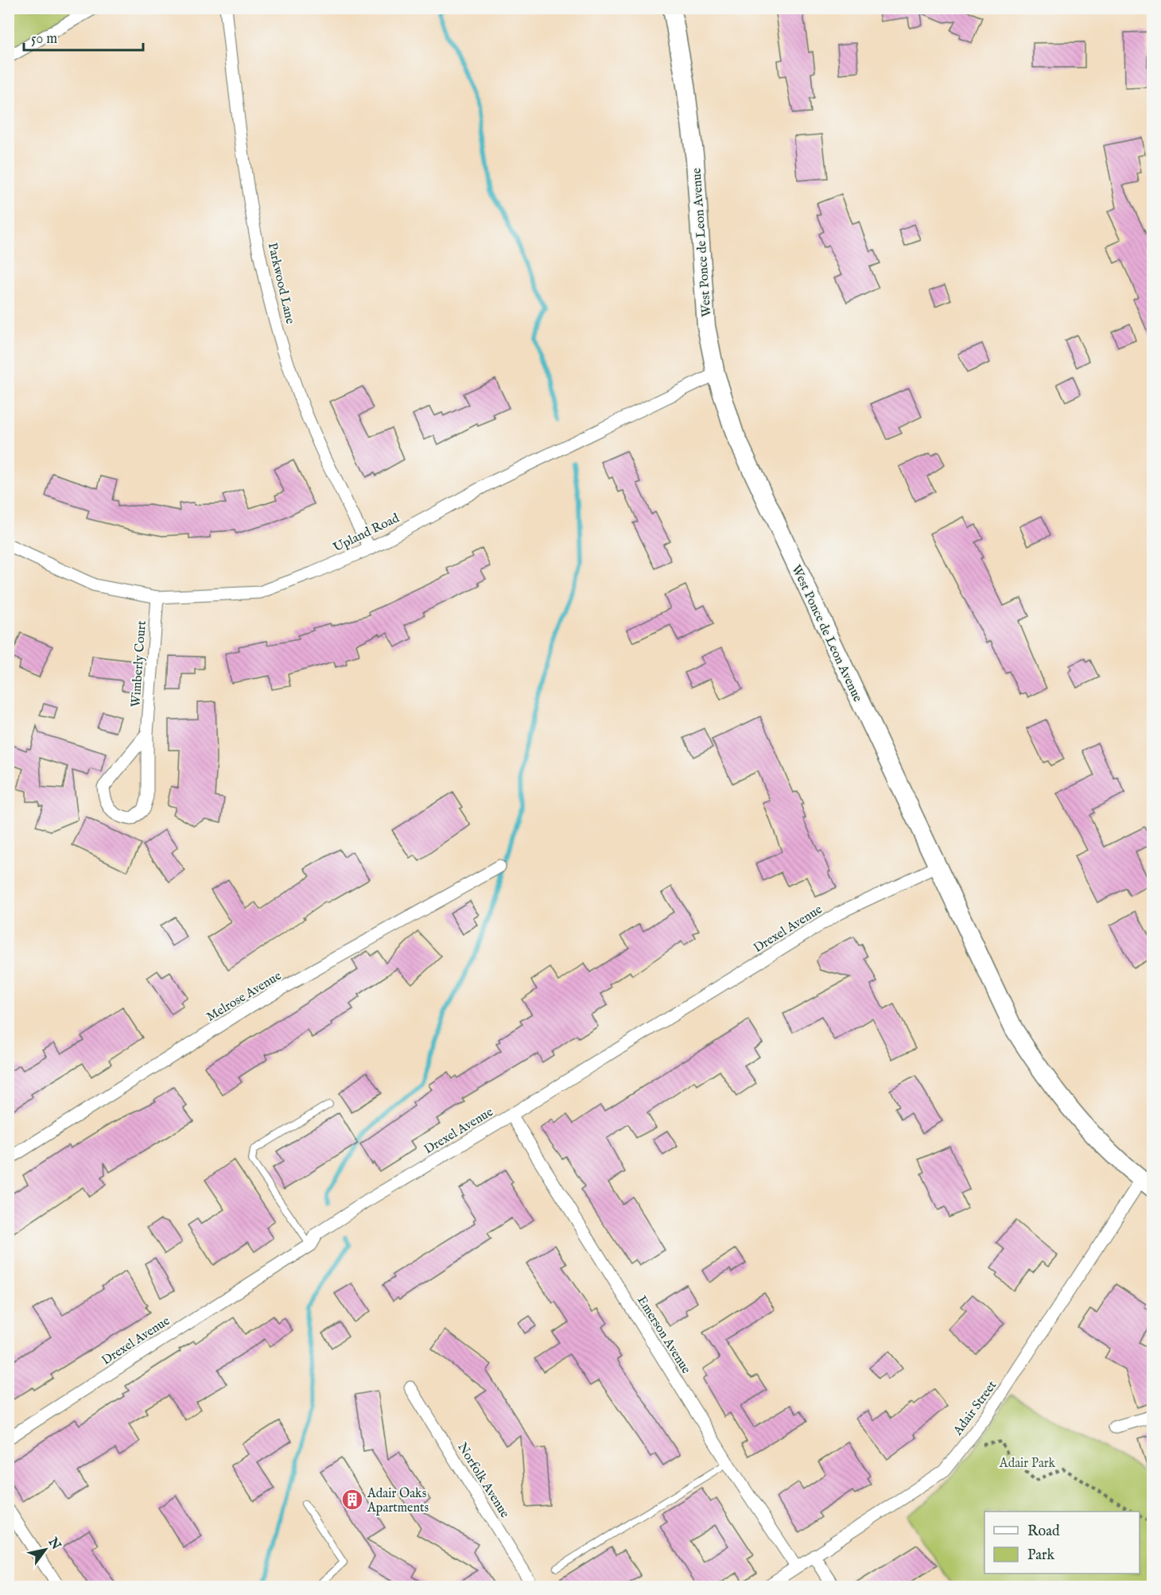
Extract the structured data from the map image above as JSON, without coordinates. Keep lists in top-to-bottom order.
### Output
{
  "streets": {
    "main road": ["West Ponce de Leon Avenue"],
    "street": [
      "Parkwood Lane",
      "Upland Road",
      "Wimberly Court",
      "Drexel Avenue",
      "Melrose Avenue",
      "Emerson Avenue",
      "Adair Street",
      "Norfolk Avenue"
    ]
  },
  "crossings": [
    ["West Ponce de Leon Avenue", "Upland Road"],
    ["West Ponce de Leon Avenue", "Drexel Avenue"],
    ["West Ponce de Leon Avenue", "Adair Street"],
    ["Parkwood Lane", "Upland Road"],
    ["Upland Road", "Wimberly Court"],
    ["Drexel Avenue", "Emerson Avenue"],
    ["Emerson Avenue", "Adair Street"]
  ],
  "parks": ["Adair Park"],
  "places": {
    "building": ["Adair Oaks Apartments"]
  },
  "legend": ["Road", "Park"],
  "scale_bar": "50 m",
  "north": "top right"
}
